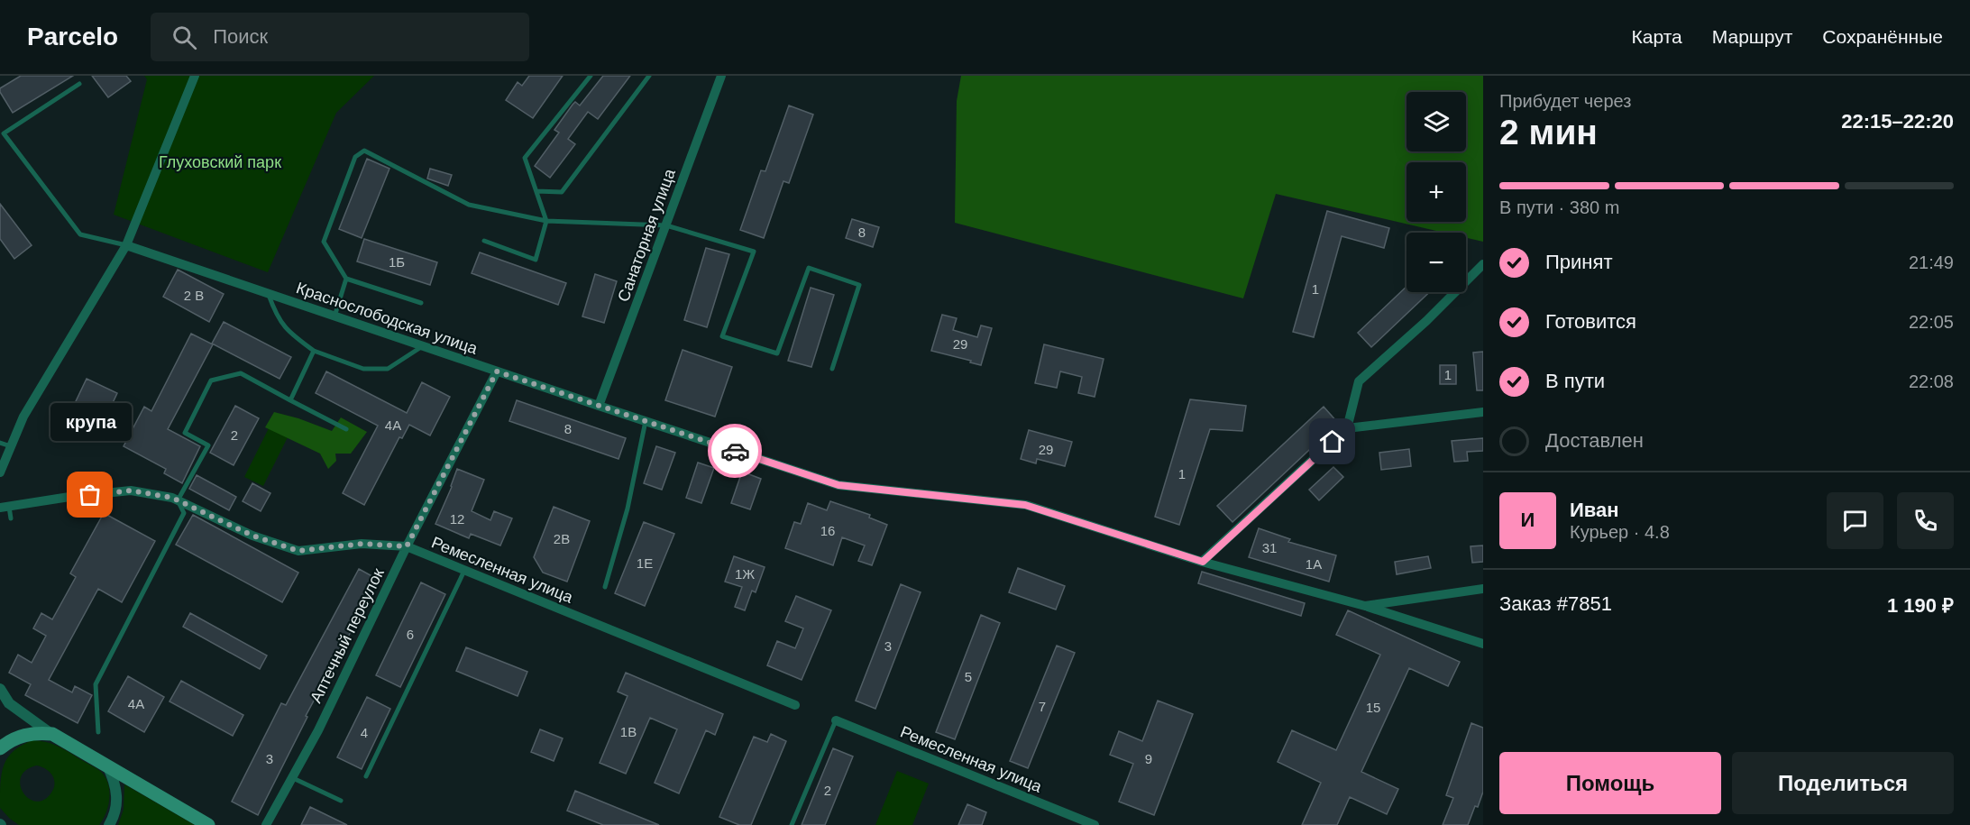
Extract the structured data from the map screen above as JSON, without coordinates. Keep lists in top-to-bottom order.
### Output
{
  "streets": {
    "street": [
      "Санаторная улица",
      "Краснослободская улица",
      "Ремесленная улица",
      "Аптечный переулок"
    ]
  },
  "crossings": [
    ["Санаторная улица", "Краснослободская улица"],
    ["Краснослободская улица", "Аптечный переулок"],
    ["Ремесленная улица", "Аптечный переулок"]
  ],
  "parks": ["Глуховский парк"],
  "places": ["крупа"],
  "house_numbers": [
    "8",
    "1Б",
    "1",
    "2 В",
    "29",
    "1",
    "4А",
    "8",
    "2",
    "29",
    "1",
    "12",
    "16",
    "2В",
    "31",
    "1Е",
    "1А",
    "1Ж",
    "6",
    "3",
    "5",
    "4А",
    "7",
    "15",
    "1В",
    "4",
    "3",
    "9",
    "2"
  ],
  "page": {
    "header": "Parcelo",
    "search": "Поиск",
    "nav": ["Карта", "Маршрут", "Сохранённые"],
    "heading": ["2 мин", "Прибудет через", "22:15–22:20"],
    "panel": [
      "Иван",
      "Курьер · 4.8",
      "Заказ #7851",
      "1 190 ₽"
    ],
    "map_buttons": ["+", "−"],
    "bar": "В пути · 380 m",
    "list": [
      ["Принят", "21:49"],
      ["Готовится", "22:05"],
      ["В пути", "22:08"],
      "Доставлен"
    ],
    "bubble": "крупа",
    "round": "И",
    "buttons": ["Помощь", "Поделиться"]
  }
}
